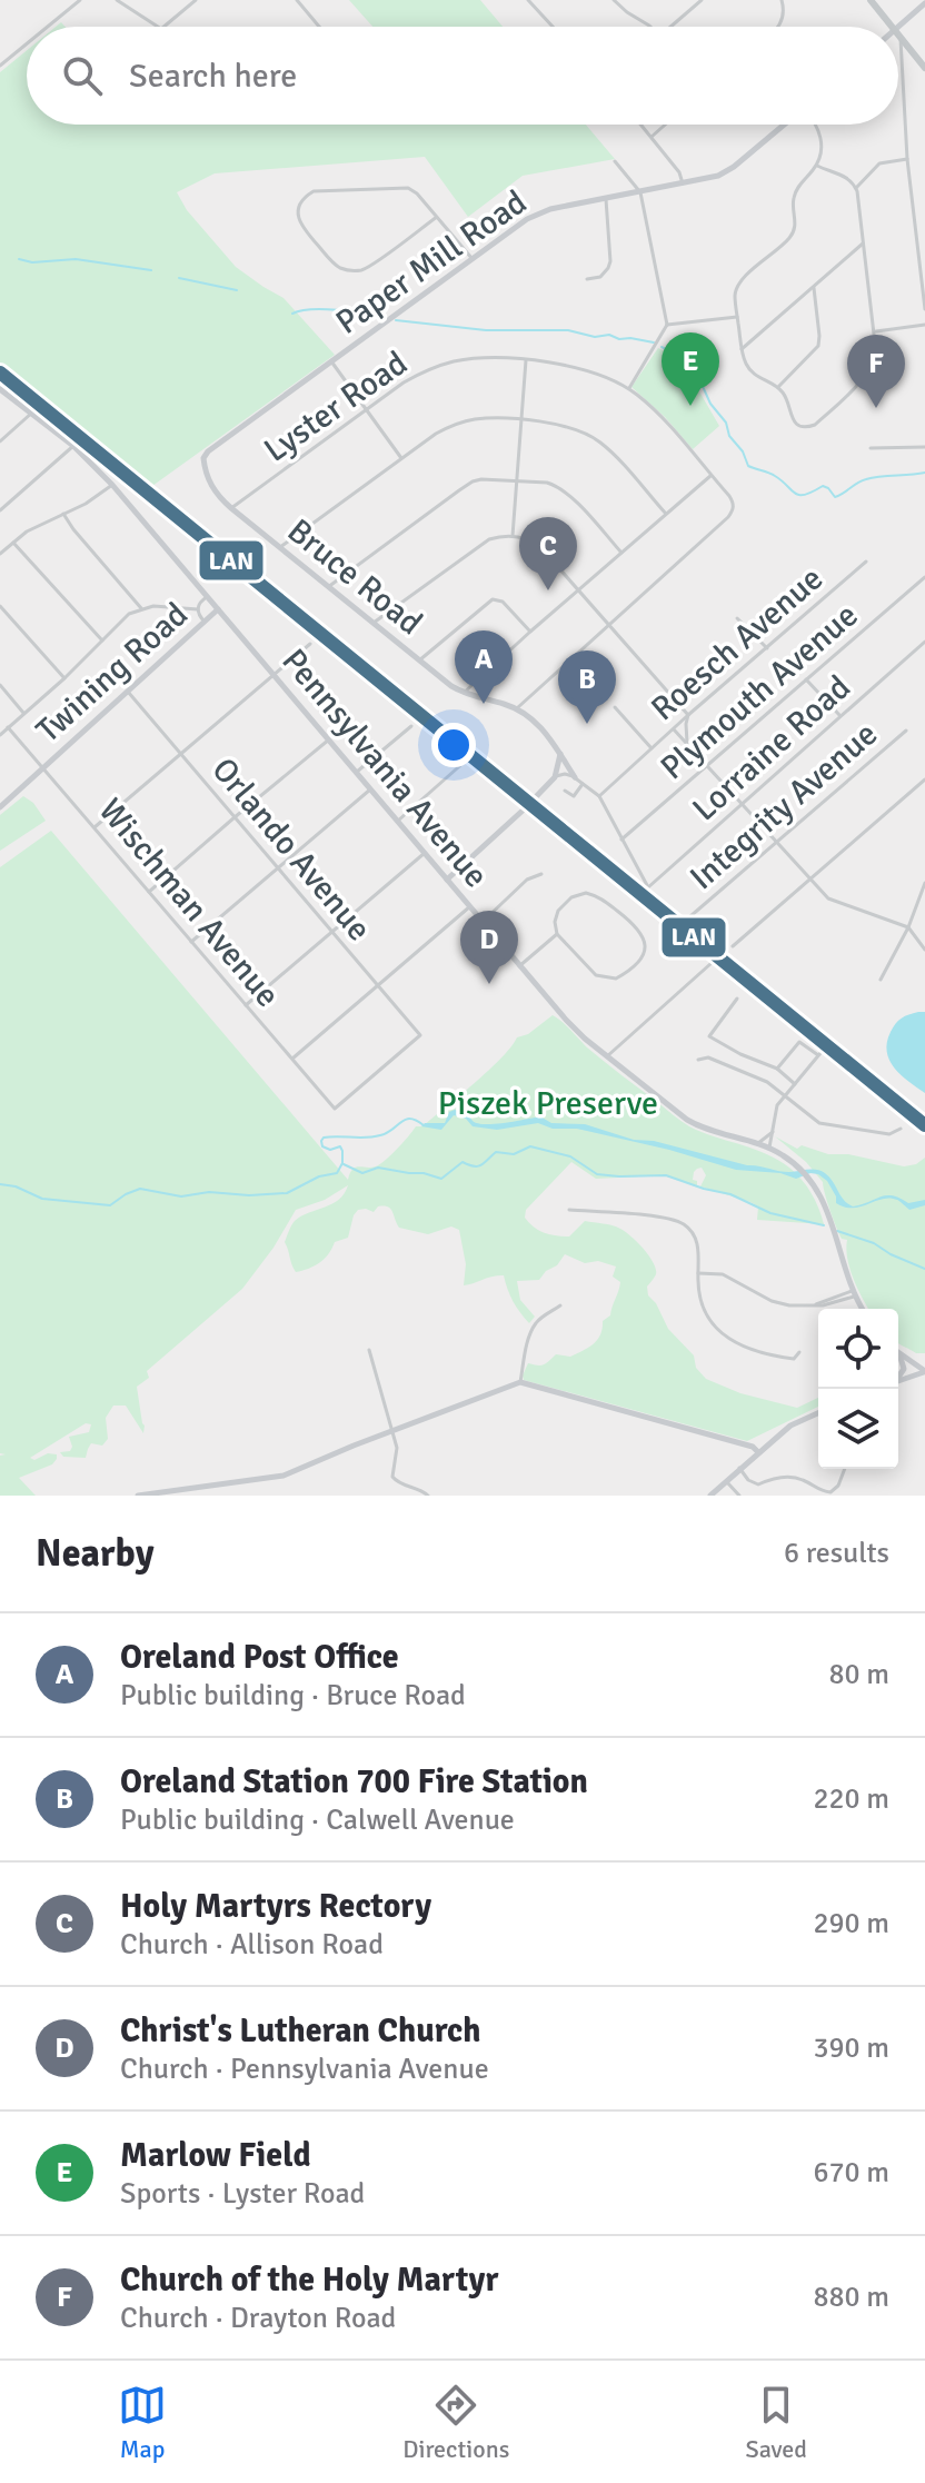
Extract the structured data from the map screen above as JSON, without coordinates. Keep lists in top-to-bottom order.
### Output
{
  "streets": {
    "street": [
      "Paper Mill Road",
      "Lyster Road",
      "Bruce Road",
      "Roesch Avenue",
      "Twining Road",
      "Plymouth Avenue",
      "Lorraine Road",
      "Pennsylvania Avenue",
      "Integrity Avenue",
      "Orlando Avenue",
      "Wischman Avenue"
    ]
  },
  "crossings": [
    ["Paper Mill Road", "Bruce Road"],
    ["Lyster Road", "Bruce Road"],
    ["Twining Road", "Pennsylvania Avenue"],
    ["Twining Road", "Orlando Avenue"],
    ["Twining Road", "Wischman Avenue"],
    ["Plymouth Avenue", "Lorraine Road"],
    ["Orlando Avenue", "Wischman Avenue"]
  ],
  "parks": ["Piszek Preserve"],
  "lines": ["transit line LAN"],
  "page": {
    "search": "Search here",
    "pins": [
      "E",
      "F",
      "C",
      "A",
      "B",
      "D"
    ],
    "heading": ["Nearby", "6 results"],
    "list": [
      {
        "mark": "A",
        "name": "Oreland Post Office",
        "note": "Public building · Bruce Road",
        "value": "80 m"
      },
      {
        "mark": "B",
        "name": "Oreland Station 700 Fire Station",
        "note": "Public building · Calwell Avenue",
        "value": "220 m"
      },
      {
        "mark": "C",
        "name": "Holy Martyrs Rectory",
        "note": "Church · Allison Road",
        "value": "290 m"
      },
      {
        "mark": "D",
        "name": "Christ's Lutheran Church",
        "note": "Church · Pennsylvania Avenue",
        "value": "390 m"
      },
      {
        "mark": "E",
        "name": "Marlow Field",
        "note": "Sports · Lyster Road",
        "value": "670 m"
      },
      {
        "mark": "F",
        "name": "Church of the Holy Martyr",
        "note": "Church · Drayton Road",
        "value": "880 m"
      }
    ],
    "nav": ["Map", "Directions", "Saved"]
  }
}
